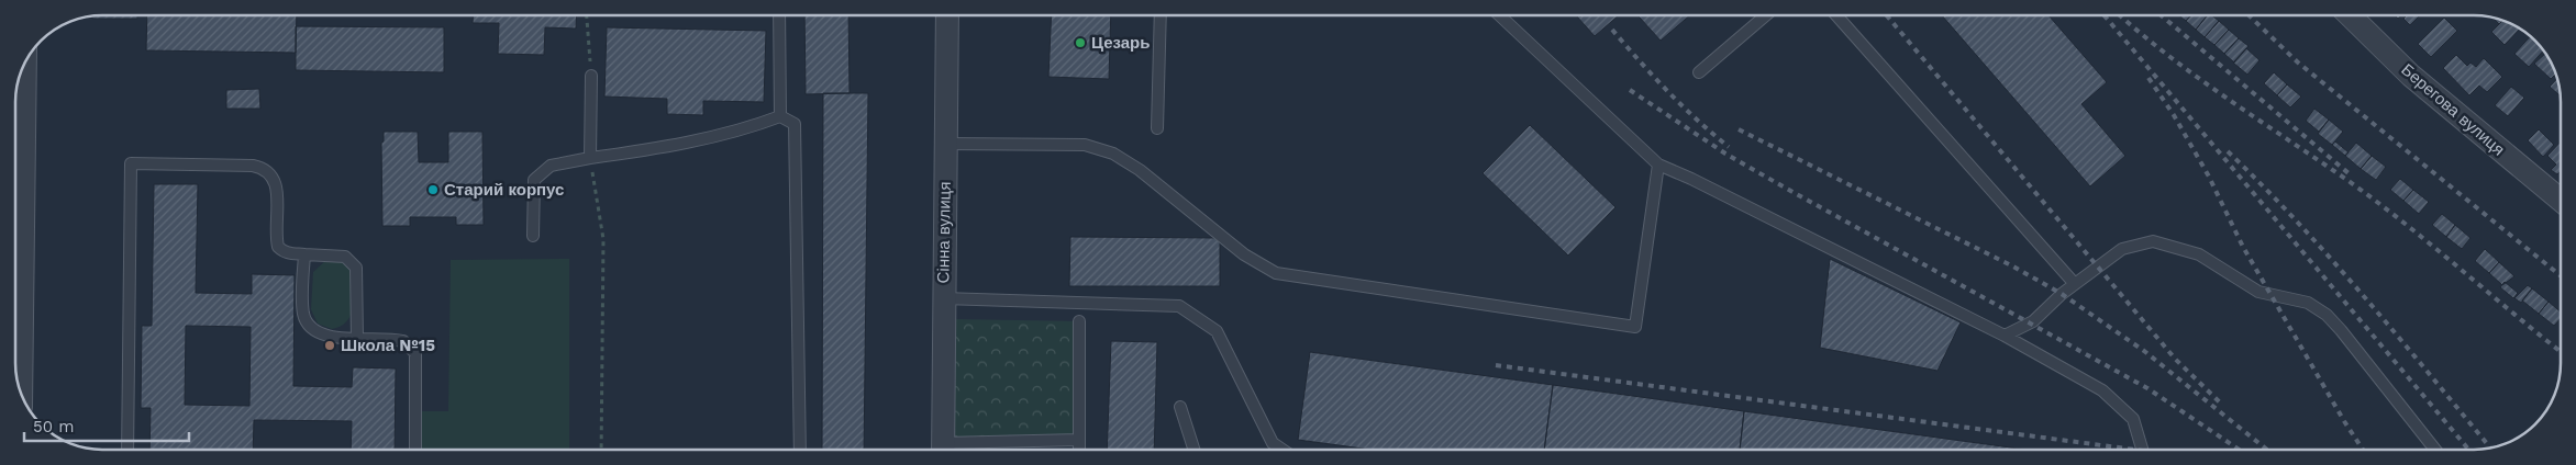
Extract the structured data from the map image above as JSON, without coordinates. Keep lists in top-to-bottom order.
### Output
{
  "streets": {
    "street": ["Берегова вулиця", "Сінна вулиця"]
  },
  "places": ["Цезарь", "Старий корпус", "Школа №15"],
  "scale_bar": "50 m"
}
